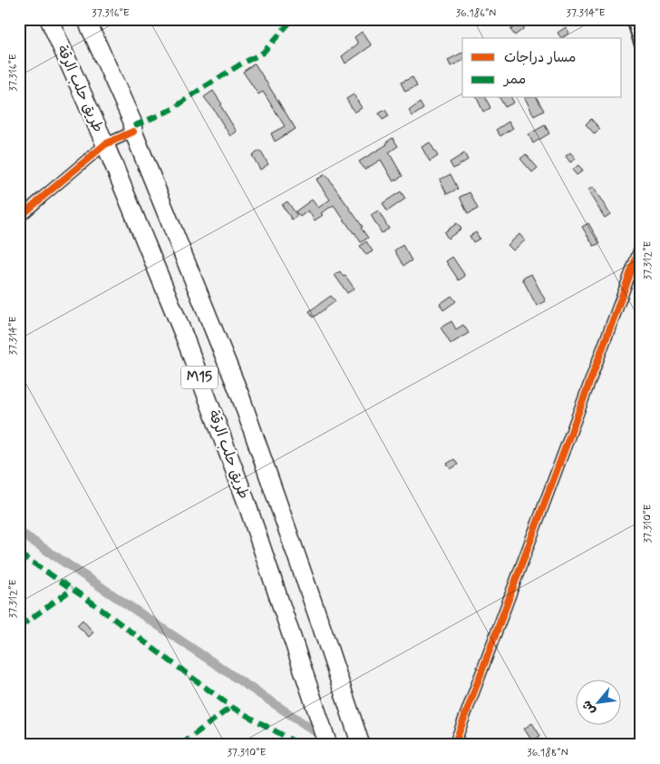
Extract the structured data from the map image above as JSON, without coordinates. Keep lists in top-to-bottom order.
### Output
{
  "streets": {
    "highway": ["طريق حلب الرقة", "M15"]
  },
  "legend": ["مسار دراجات", "ممر"],
  "north": "bottom left",
  "coordinates": [
    "37.316°E",
    "36.186°N",
    "37.314°E",
    "37.312°E",
    "37.310°E",
    "36.188°N"
  ]
}
